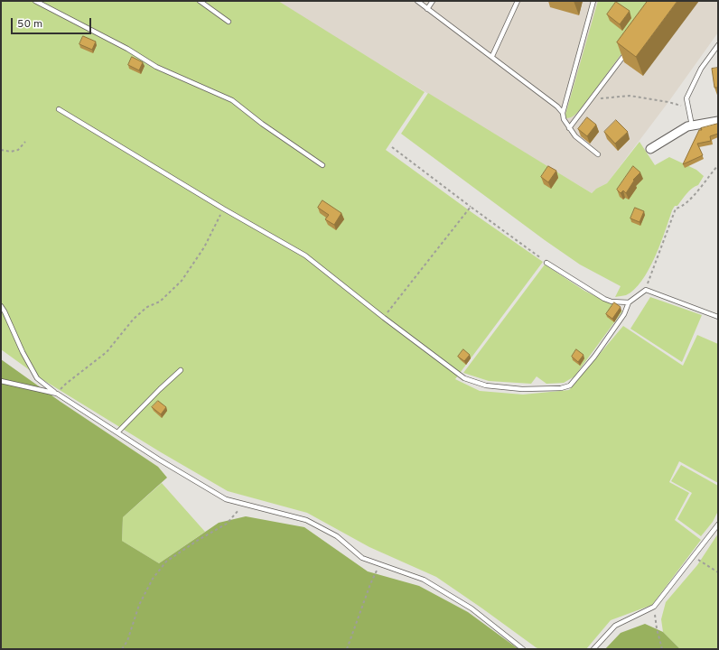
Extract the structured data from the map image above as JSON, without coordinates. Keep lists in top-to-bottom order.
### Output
{
  "scale_bar": "50 m"
}
